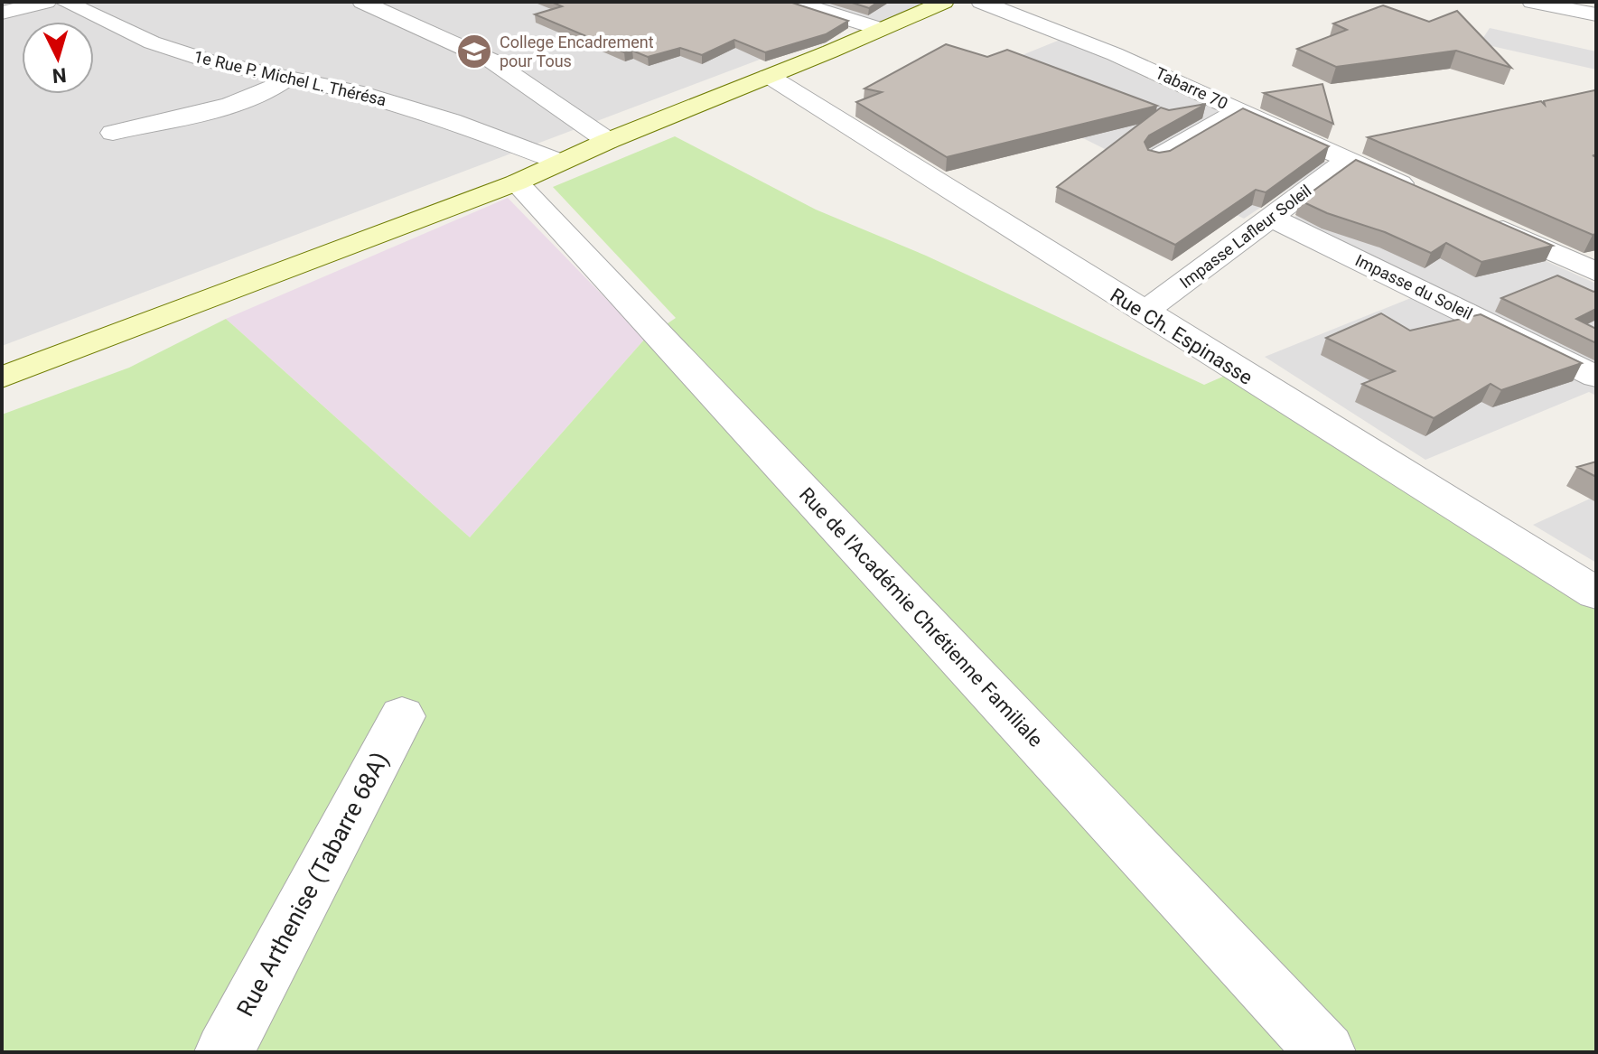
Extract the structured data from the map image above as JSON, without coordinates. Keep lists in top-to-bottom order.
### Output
{
  "streets": {
    "street": [
      "1e Rue P. Michel L. Thérésa",
      "Tabarre 70",
      "Impasse Lafleur Soleil",
      "Impasse du Soleil",
      "Rue Ch. Espinasse",
      "Rue de l'Académie Chrétienne Familiale",
      "Rue Arthenise (Tabarre 68A)"
    ]
  },
  "crossings": [
    ["Tabarre 70", "Impasse Lafleur Soleil"],
    ["Impasse Lafleur Soleil", "Impasse du Soleil"],
    ["Impasse Lafleur Soleil", "Rue Ch. Espinasse"]
  ],
  "places": {
    "school or university": ["College Encadrement pour Tous"]
  },
  "north": "bottom"
}
